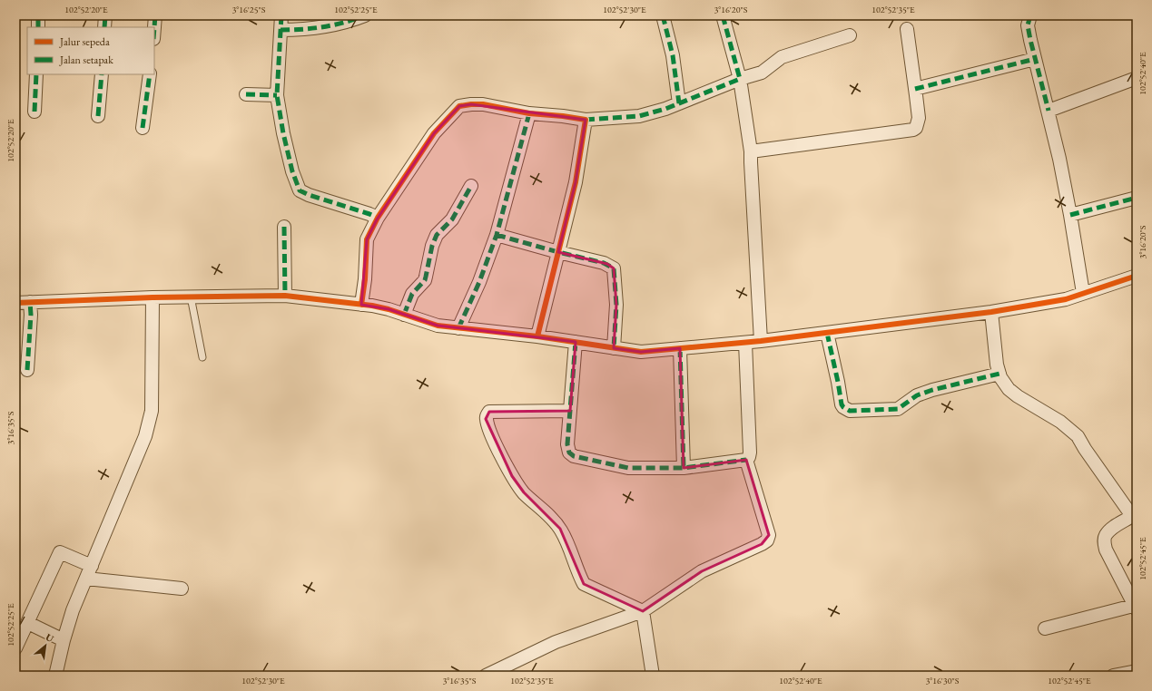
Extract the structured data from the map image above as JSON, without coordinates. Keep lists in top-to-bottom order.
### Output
{
  "legend": ["Jalur sepeda", "Jalan setapak"],
  "north": "top right",
  "coordinates": [
    "102°52'20\"E",
    "3°16'25\"S",
    "102°52'25\"E",
    "102°52'30\"E",
    "3°16'20\"S",
    "102°52'35\"E",
    "102°52'40\"E",
    "3°16'35\"S",
    "102°52'45\"E",
    "3°16'30\"S"
  ]
}
